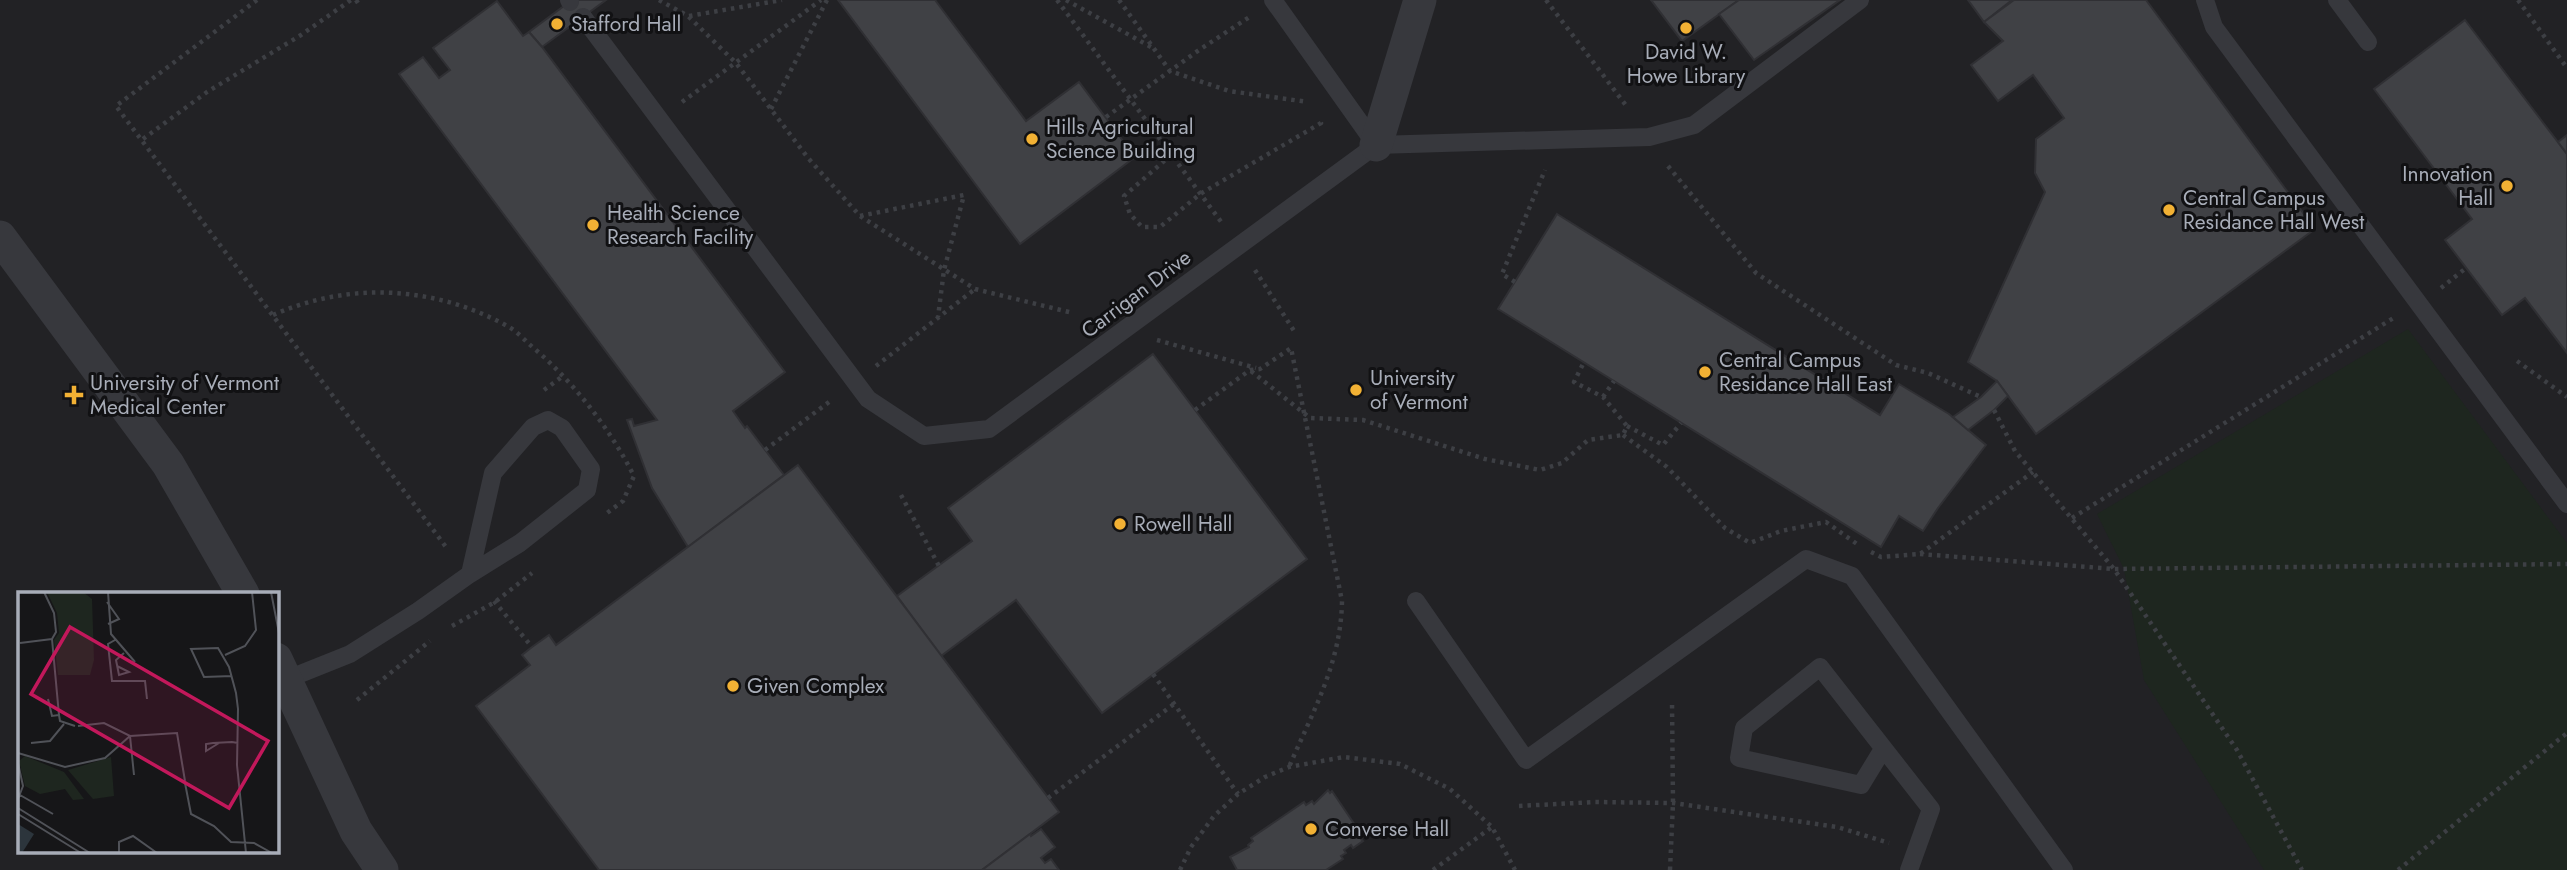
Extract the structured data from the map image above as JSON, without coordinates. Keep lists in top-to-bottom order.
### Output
{
  "streets": {
    "lane": ["Carrigan Drive"]
  },
  "places": {
    "other": [
      "Stafford Hall",
      "David W. Howe Library",
      "Hills Agricultural Science Building",
      "Innovation Hall",
      "Central Campus Residance Hall West",
      "Health Science Research Facility",
      "Central Campus Residance Hall East",
      "University of Vermont",
      "Rowell Hall",
      "Given Complex",
      "Converse Hall"
    ],
    "health": ["University of Vermont Medical Center"]
  }
}
